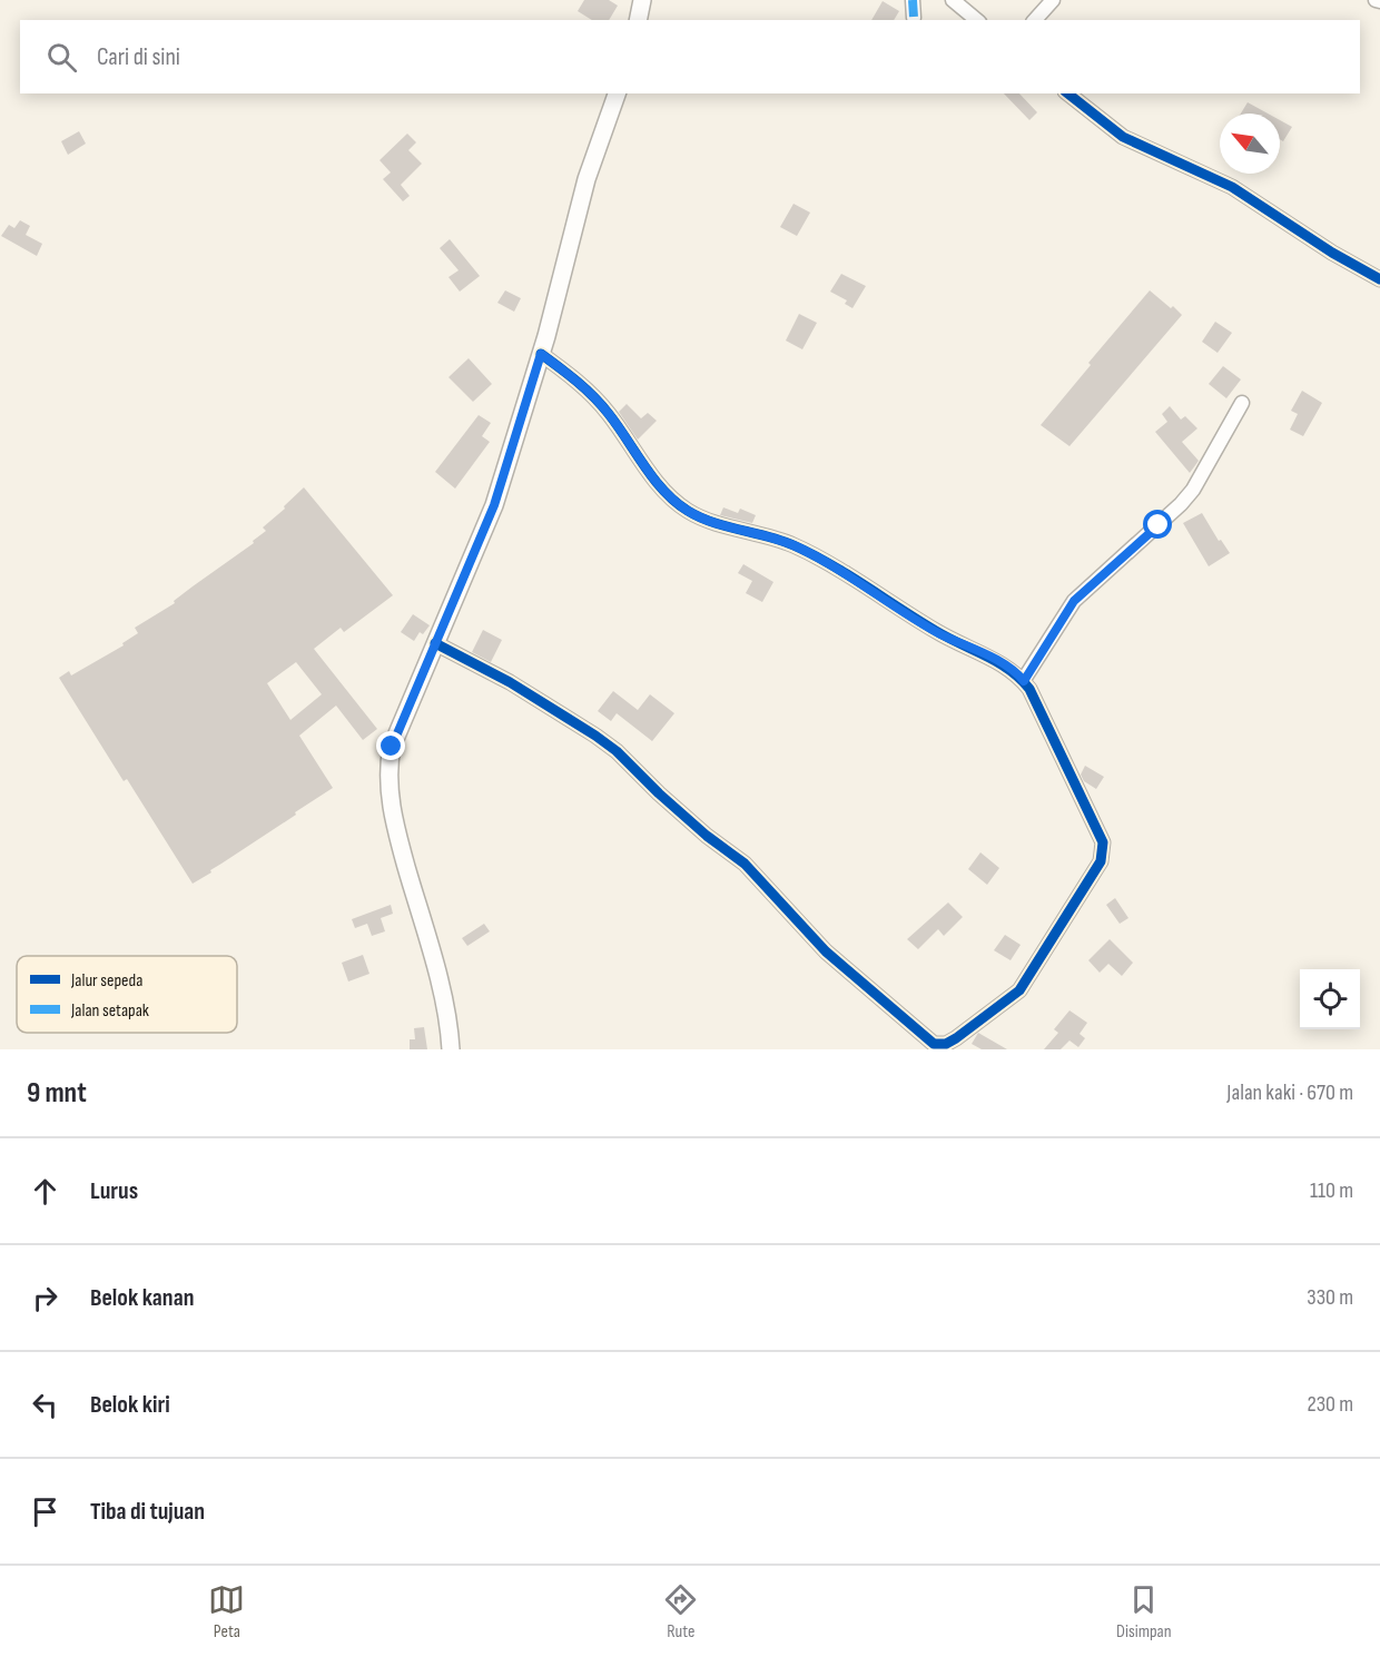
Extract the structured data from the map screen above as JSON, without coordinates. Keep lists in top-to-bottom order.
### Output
{
  "legend": ["Jalur sepeda", "Jalan setapak"],
  "north": "top left",
  "page": {
    "search": "Cari di sini",
    "heading": ["9 mnt", "Jalan kaki · 670 m"],
    "list": [
      ["Lurus", "110 m"],
      ["Belok kanan", "330 m"],
      ["Belok kiri", "230 m"],
      "Tiba di tujuan"
    ],
    "nav": ["Peta", "Rute", "Disimpan"]
  }
}
